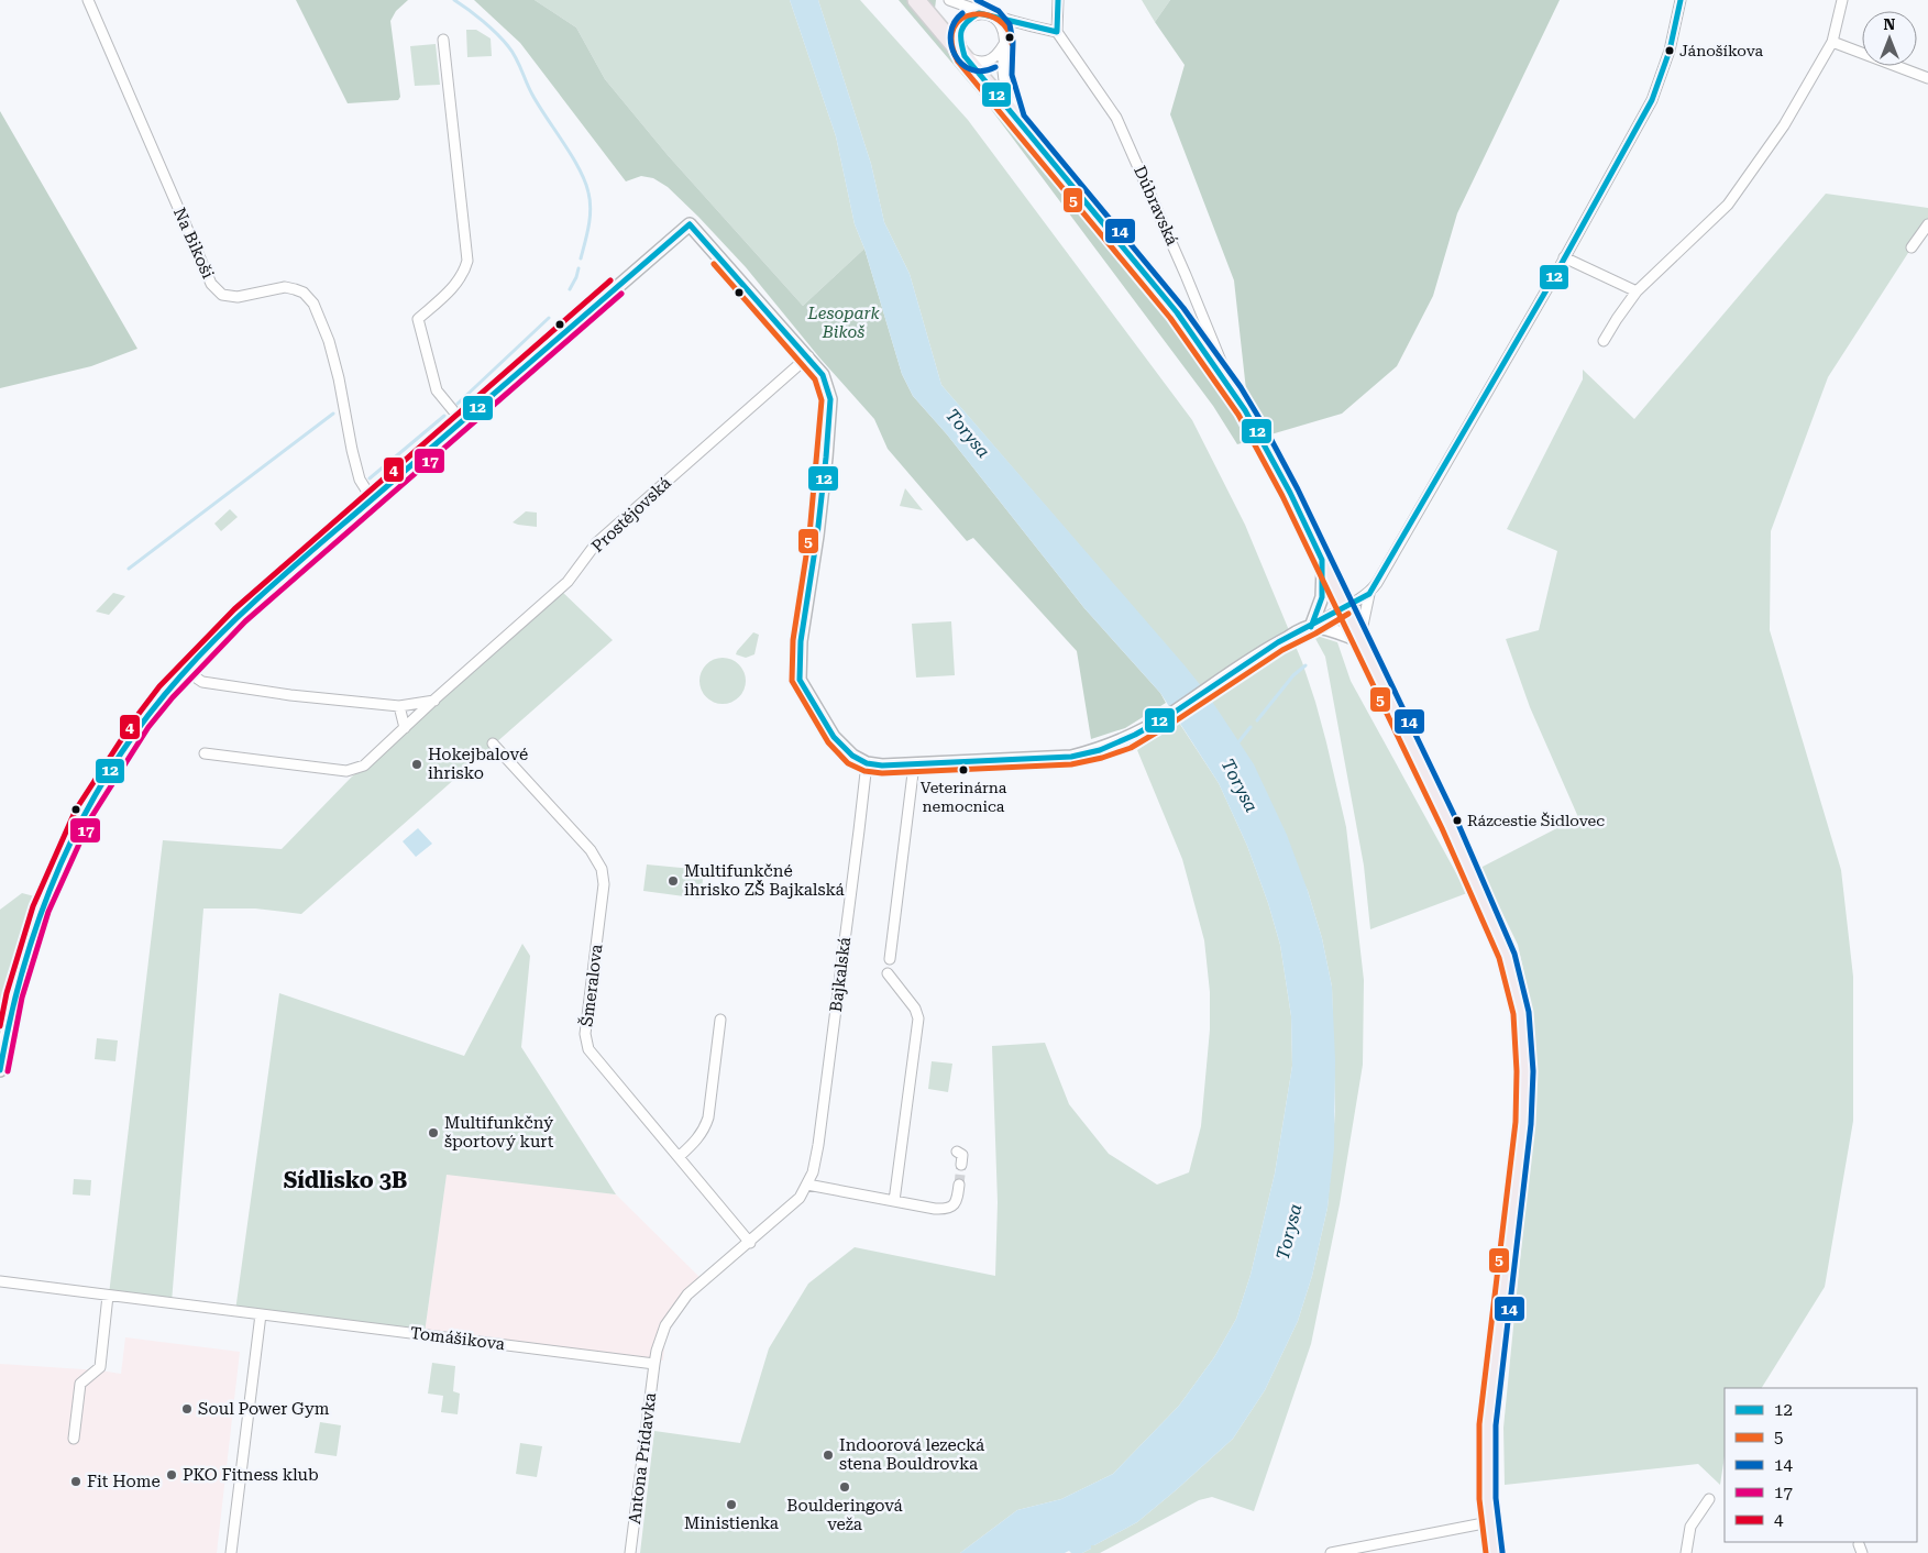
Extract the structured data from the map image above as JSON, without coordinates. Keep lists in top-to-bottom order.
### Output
{
  "streets": {
    "street": [
      "Dúbravská",
      "Na Bikoši",
      "Prostějovská",
      "Bajkalská",
      "Šmeralova",
      "Tomášikova",
      "Antona Prídavka"
    ]
  },
  "crossings": [
    ["Bajkalská", "Šmeralova"],
    ["Bajkalská", "Tomášikova"],
    ["Bajkalská", "Antona Prídavka"],
    ["Tomášikova", "Antona Prídavka"]
  ],
  "districts": ["Sídlisko 3B"],
  "water": ["Torysa"],
  "parks": ["Lesopark Bikoš"],
  "places": [
    "Jánošíkova",
    "Hokejbalové ihrisko",
    "Veterinárna nemocnica",
    "Rázcestie Šidlovec",
    "Multifunkčné ihrisko ZŠ Bajkalská",
    "Multifunkčný športový kurt",
    "Soul Power Gym",
    "Indoorová lezecká stena Bouldrovka",
    "PKO Fitness klub",
    "Fit Home",
    "Boulderingová veža",
    "Ministienka"
  ],
  "lines": [
    "transit line 12",
    "transit line 14",
    "transit line 5",
    "transit line 4",
    "transit line 17"
  ],
  "legend": [
    "12",
    "5",
    "14",
    "17",
    "4"
  ],
  "north": "top"
}
